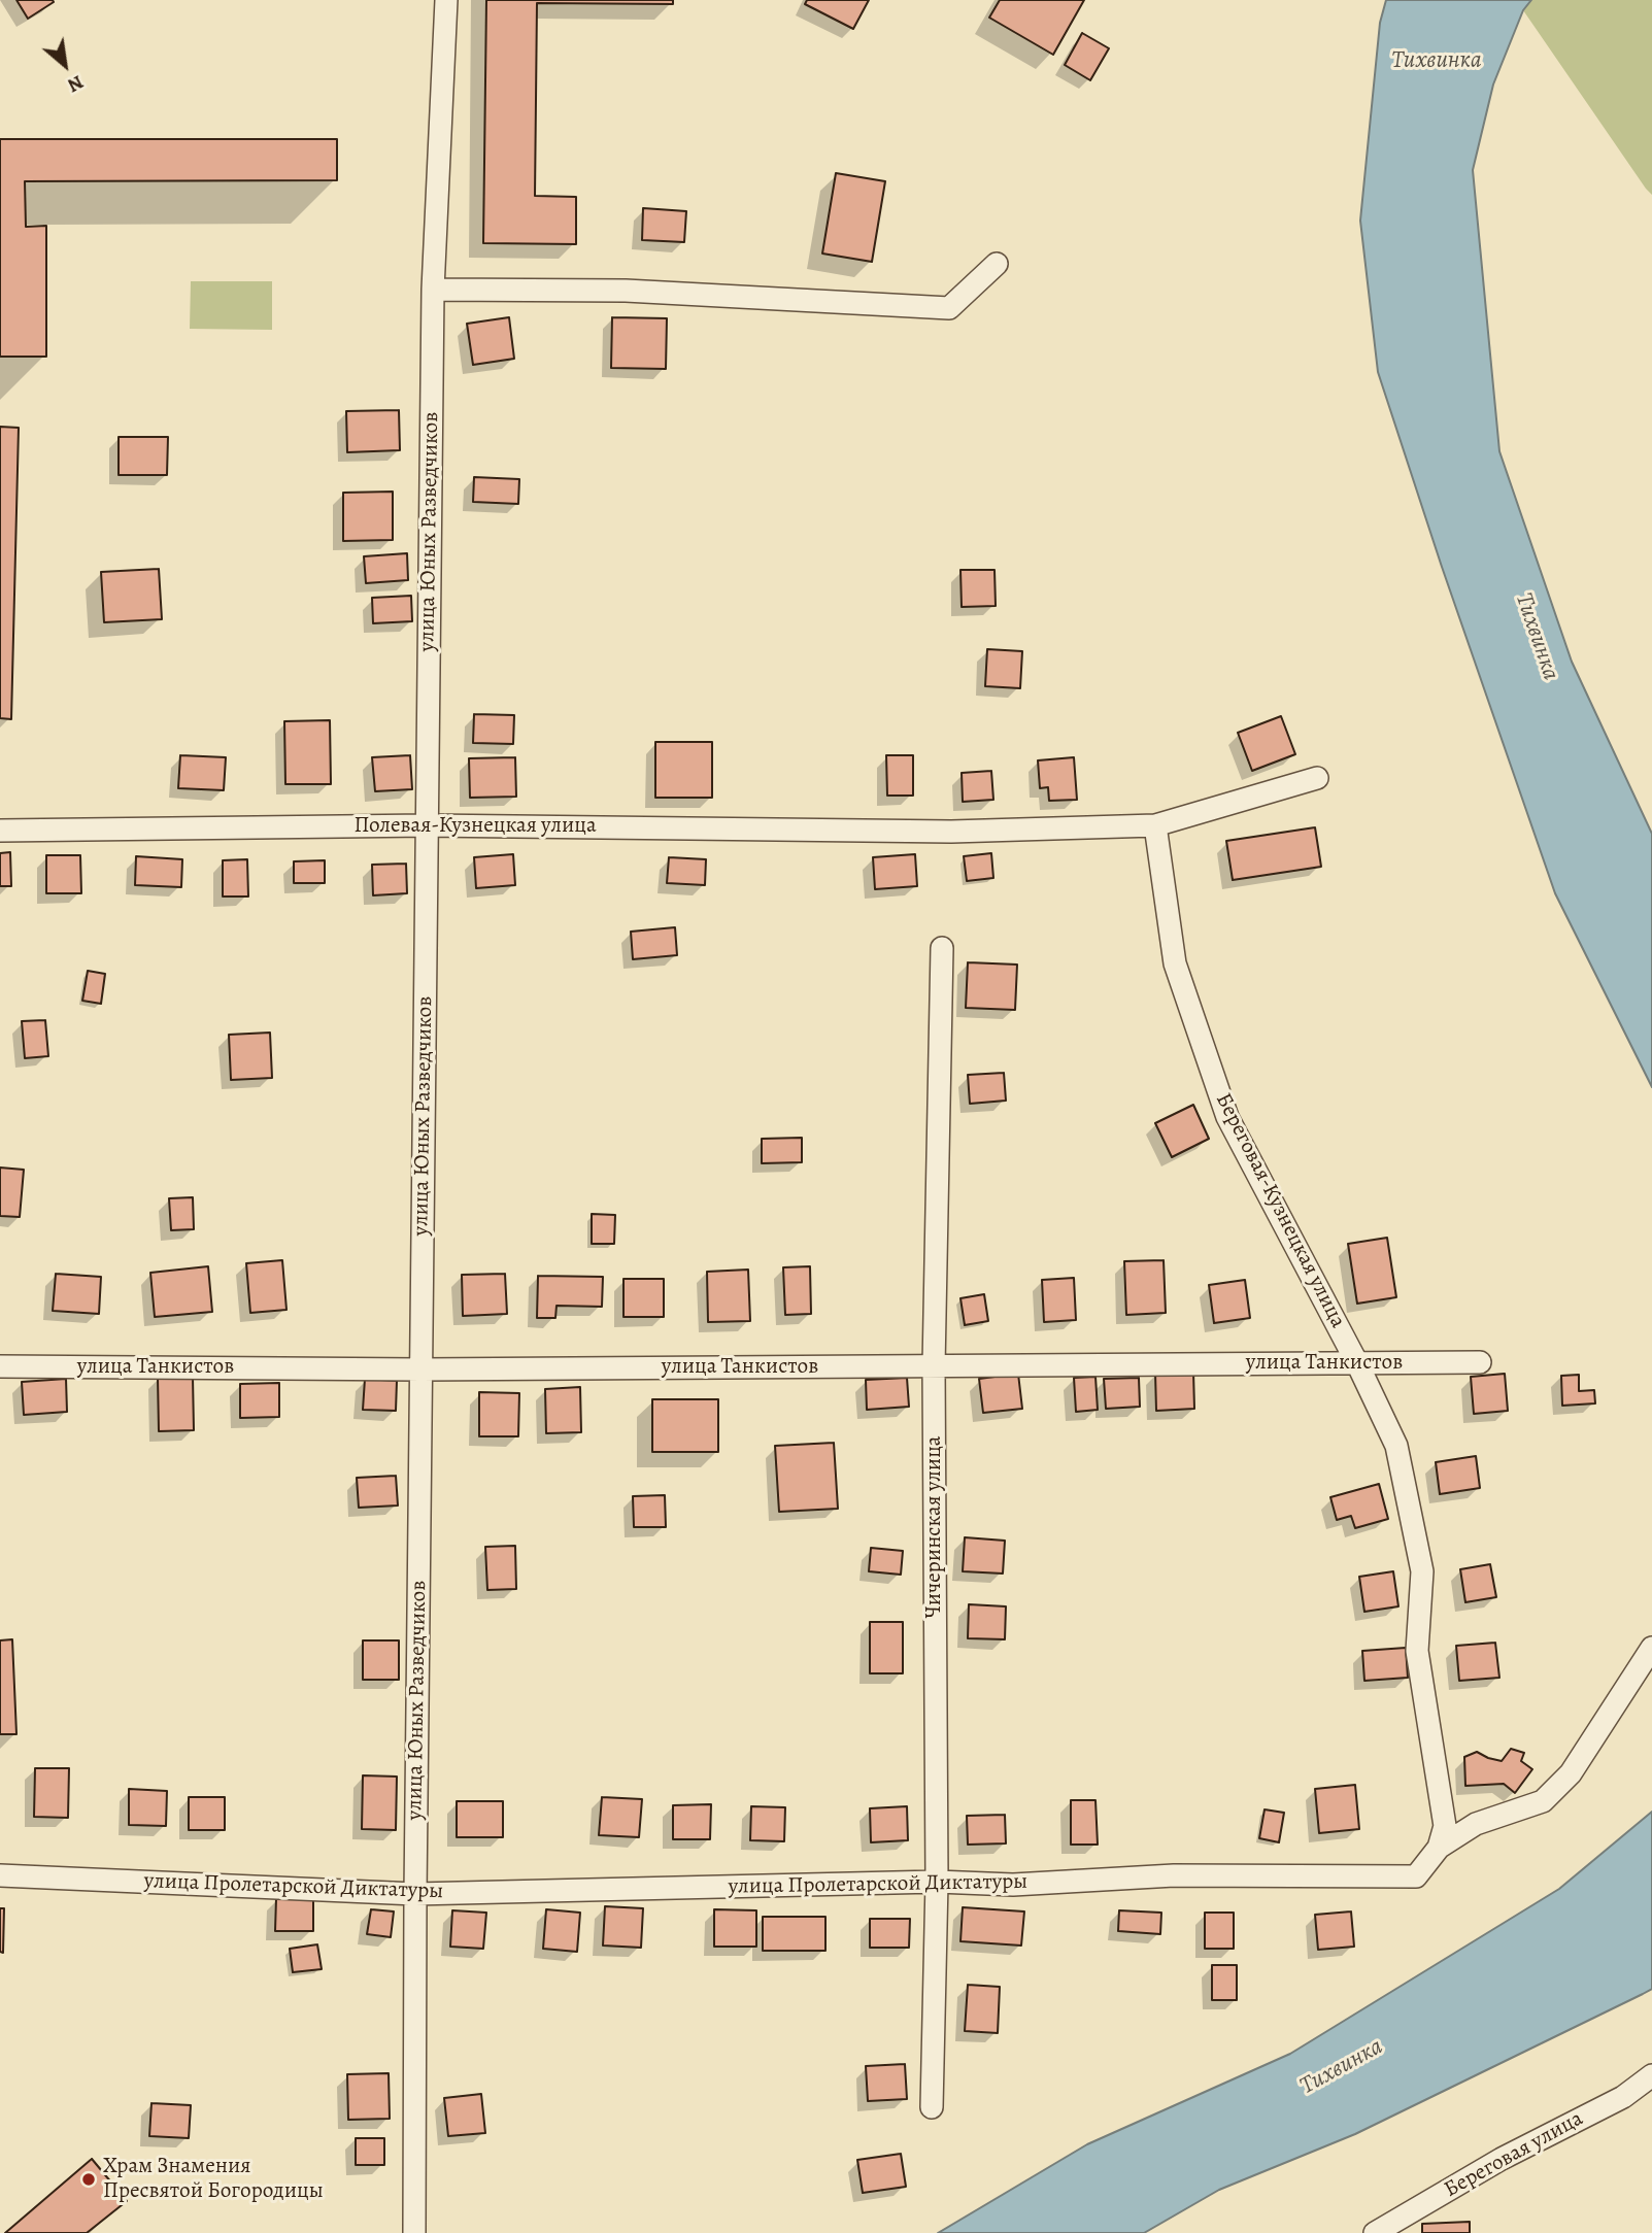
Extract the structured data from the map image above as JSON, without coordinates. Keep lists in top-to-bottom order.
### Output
{
  "streets": {
    "street": [
      "улица Юных Разведчиков",
      "Полевая-Кузнецкая улица",
      "Береговая-Кузнецкая улица",
      "улица Танкистов",
      "Чичеринская улица",
      "улица Пролетарской Диктатуры",
      "Береговая улица"
    ]
  },
  "crossings": [
    ["улица Юных Разведчиков", "Полевая-Кузнецкая улица"],
    ["улица Юных Разведчиков", "улица Танкистов"],
    ["улица Юных Разведчиков", "улица Пролетарской Диктатуры"],
    ["Полевая-Кузнецкая улица", "Береговая-Кузнецкая улица"],
    ["Береговая-Кузнецкая улица", "улица Танкистов"],
    ["Береговая-Кузнецкая улица", "улица Пролетарской Диктатуры"],
    ["улица Танкистов", "Чичеринская улица"],
    ["Чичеринская улица", "улица Пролетарской Диктатуры"]
  ],
  "water": ["Тихвинка"],
  "places": ["Храм Знамения Пресвятой Богородицы"],
  "north": "bottom right"
}
